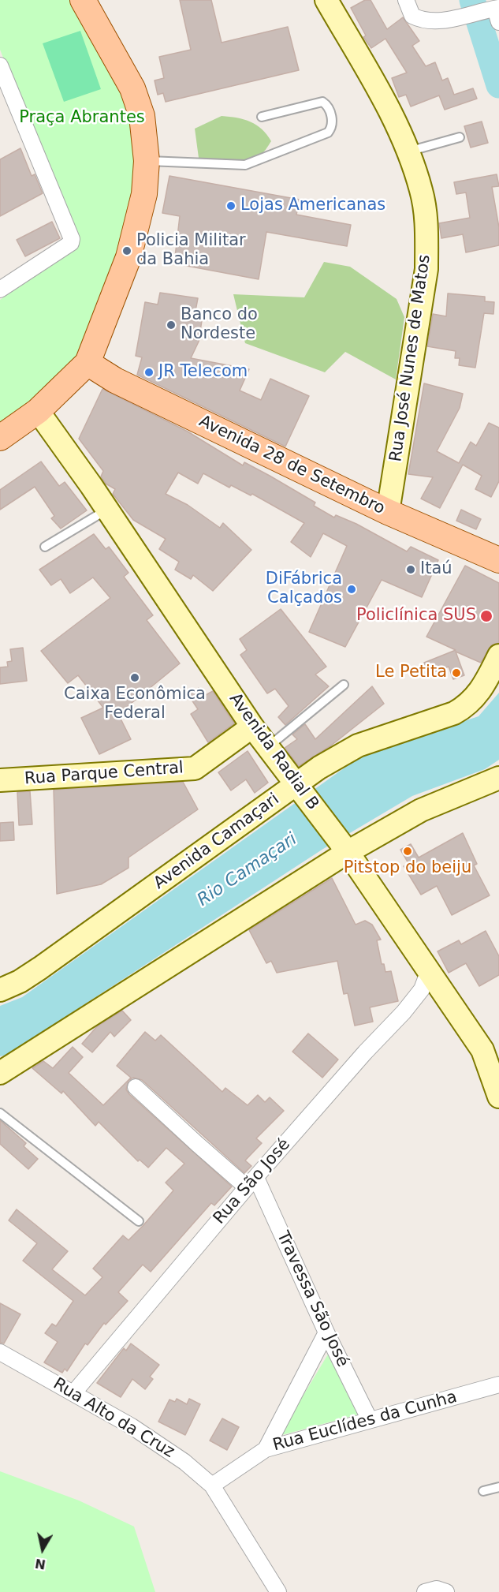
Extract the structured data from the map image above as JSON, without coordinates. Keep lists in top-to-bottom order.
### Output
{
  "streets": {
    "main road": ["Avenida 28 de Setembro"],
    "street": [
      "Rua José Nunes de Matos",
      "Avenida Radial B",
      "Rua Parque Central",
      "Avenida Camaçari",
      "Rua São José",
      "Travessa São José",
      "Rua Alto da Cruz",
      "Rua Euclídes da Cunha"
    ]
  },
  "crossings": [
    ["Rua José Nunes de Matos", "Avenida 28 de Setembro"],
    ["Avenida Radial B", "Rua Parque Central"],
    ["Avenida Radial B", "Avenida Camaçari"],
    ["Avenida Radial B", "Rua São José"],
    ["Rua São José", "Travessa São José"],
    ["Rua São José", "Rua Alto da Cruz"],
    ["Travessa São José", "Rua Euclídes da Cunha"],
    ["Rua Alto da Cruz", "Rua Euclídes da Cunha"]
  ],
  "water": ["Rio Camaçari"],
  "parks": ["Praça Abrantes"],
  "places": [
    "Lojas Americanas",
    "Policia Militar da Bahia",
    "Banco do Nordeste",
    "JR Telecom",
    "Itaú",
    "DiFábrica Calçados",
    "Policlínica SUS",
    "Le Petita",
    "Caixa Econômica Federal",
    "Pitstop do beiju"
  ],
  "north": "bottom"
}
